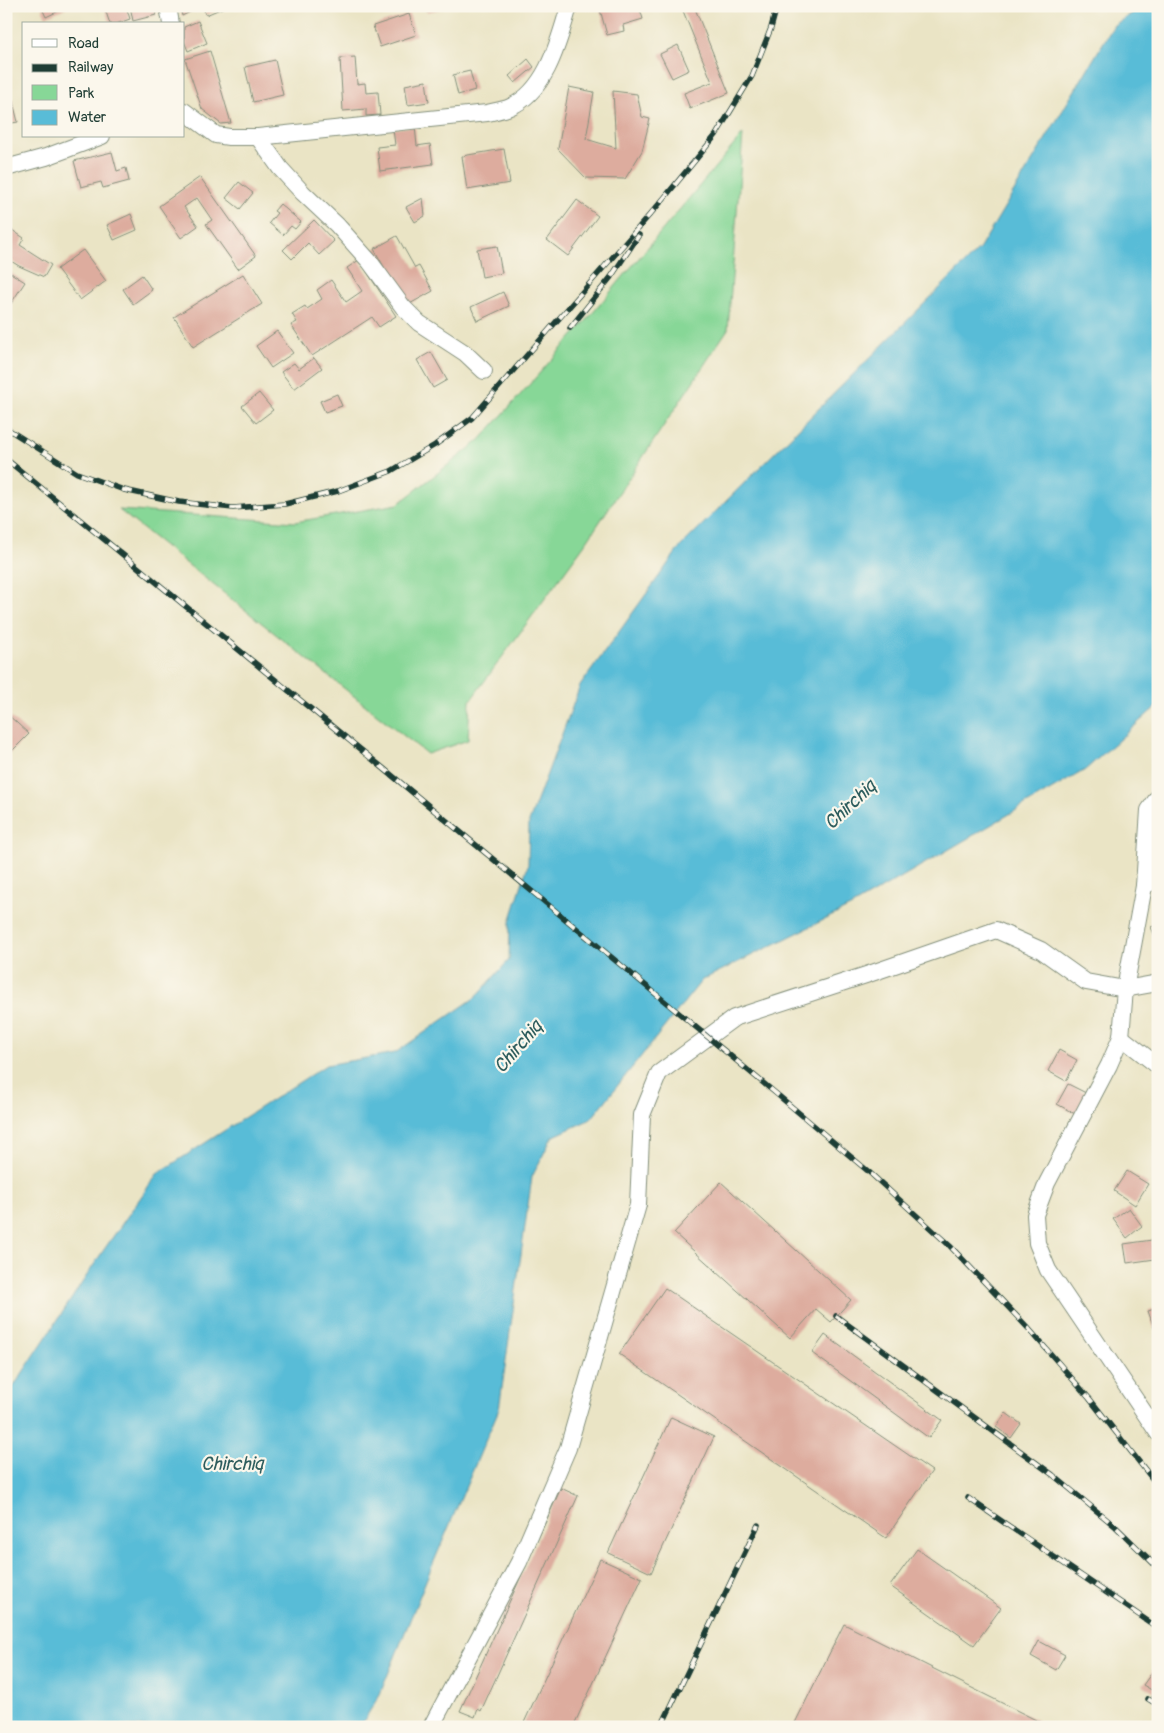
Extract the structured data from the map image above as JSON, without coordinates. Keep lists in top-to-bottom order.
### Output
{
  "water": ["Chirchiq"],
  "legend": [
    "Road",
    "Railway",
    "Park",
    "Water"
  ]
}
